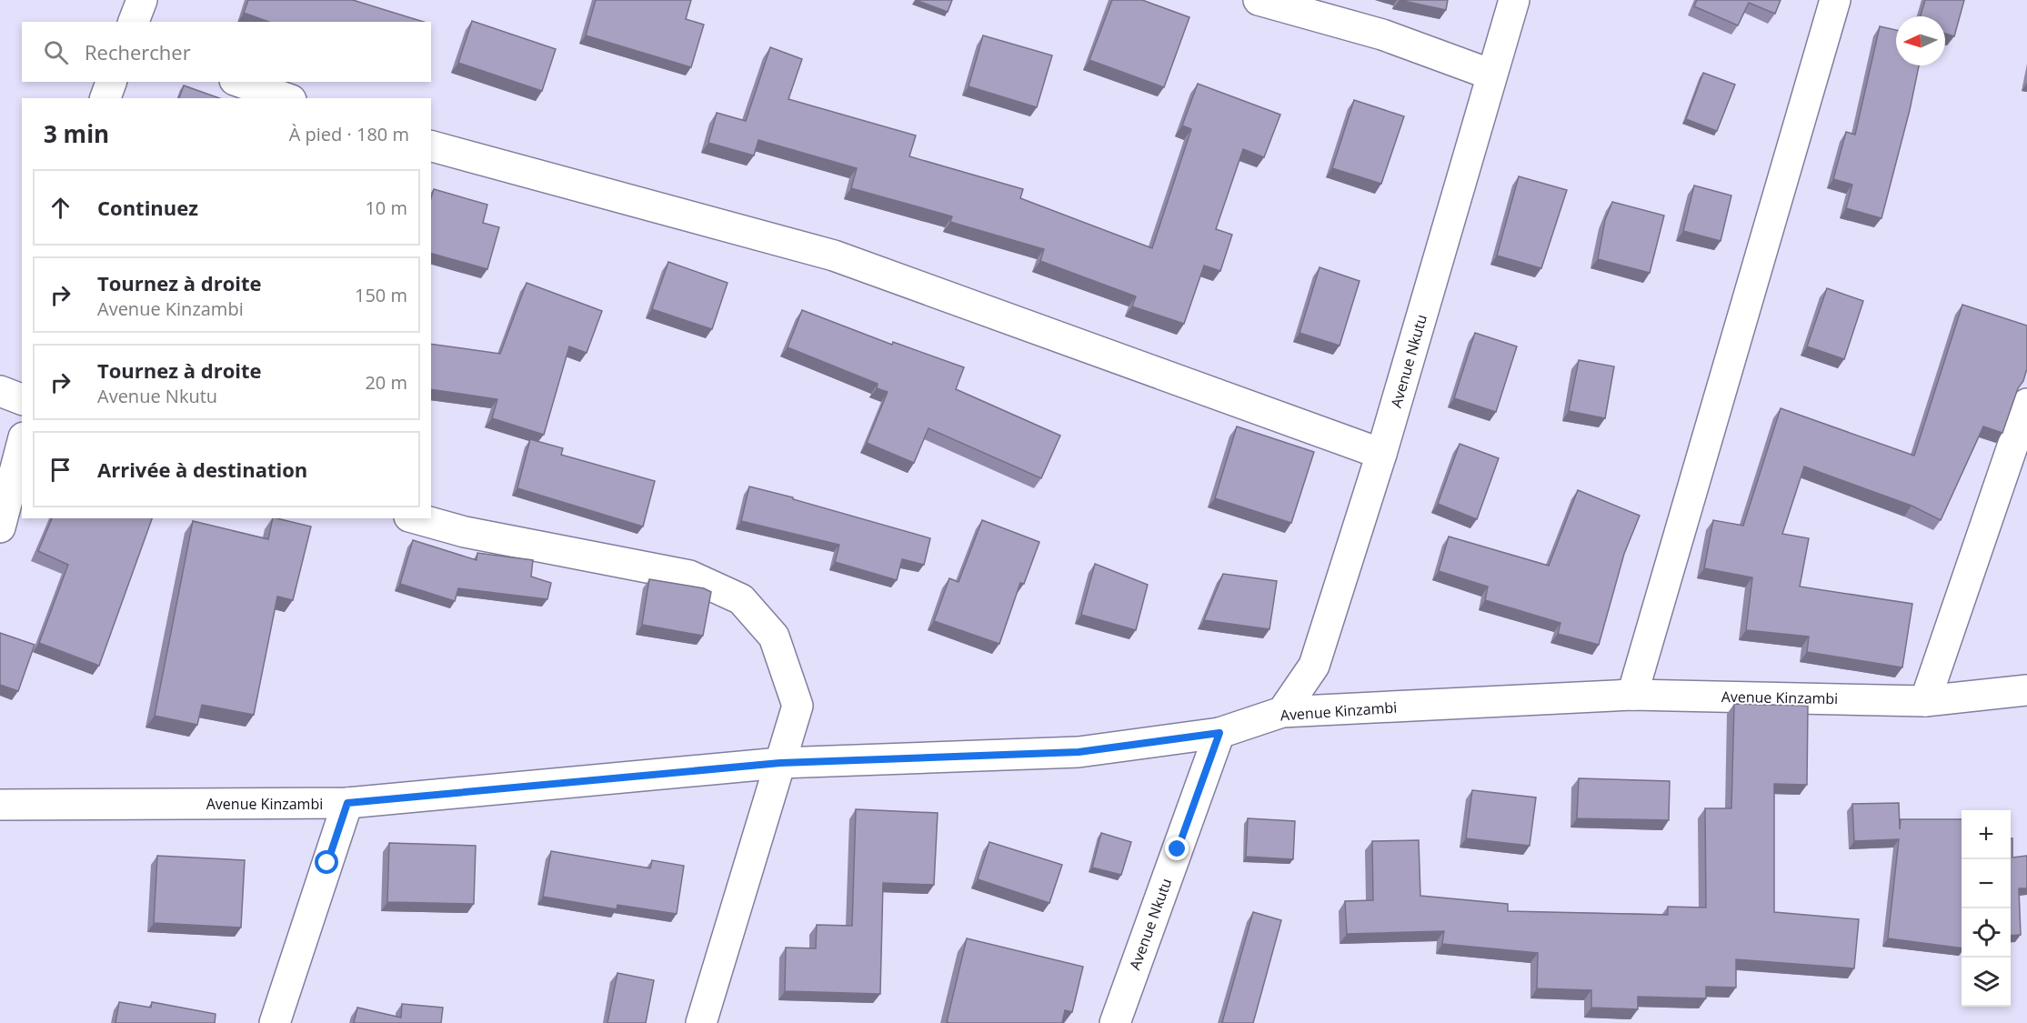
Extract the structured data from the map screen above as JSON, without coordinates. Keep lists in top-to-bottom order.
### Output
{
  "streets": {
    "street": ["Avenue Nkutu", "Avenue Kinzambi"]
  },
  "crossings": [
    ["Avenue Nkutu", "Avenue Kinzambi"]
  ],
  "north": "left",
  "page": {
    "search": "Rechercher",
    "heading": ["3 min", "À pied · 180 m"],
    "list": [
      ["Continuez", "10 m"],
      ["Tournez à droite", "Avenue Kinzambi", "150 m"],
      ["Tournez à droite", "Avenue Nkutu", "20 m"],
      "Arrivée à destination"
    ],
    "map_buttons": ["+", "−"]
  }
}
